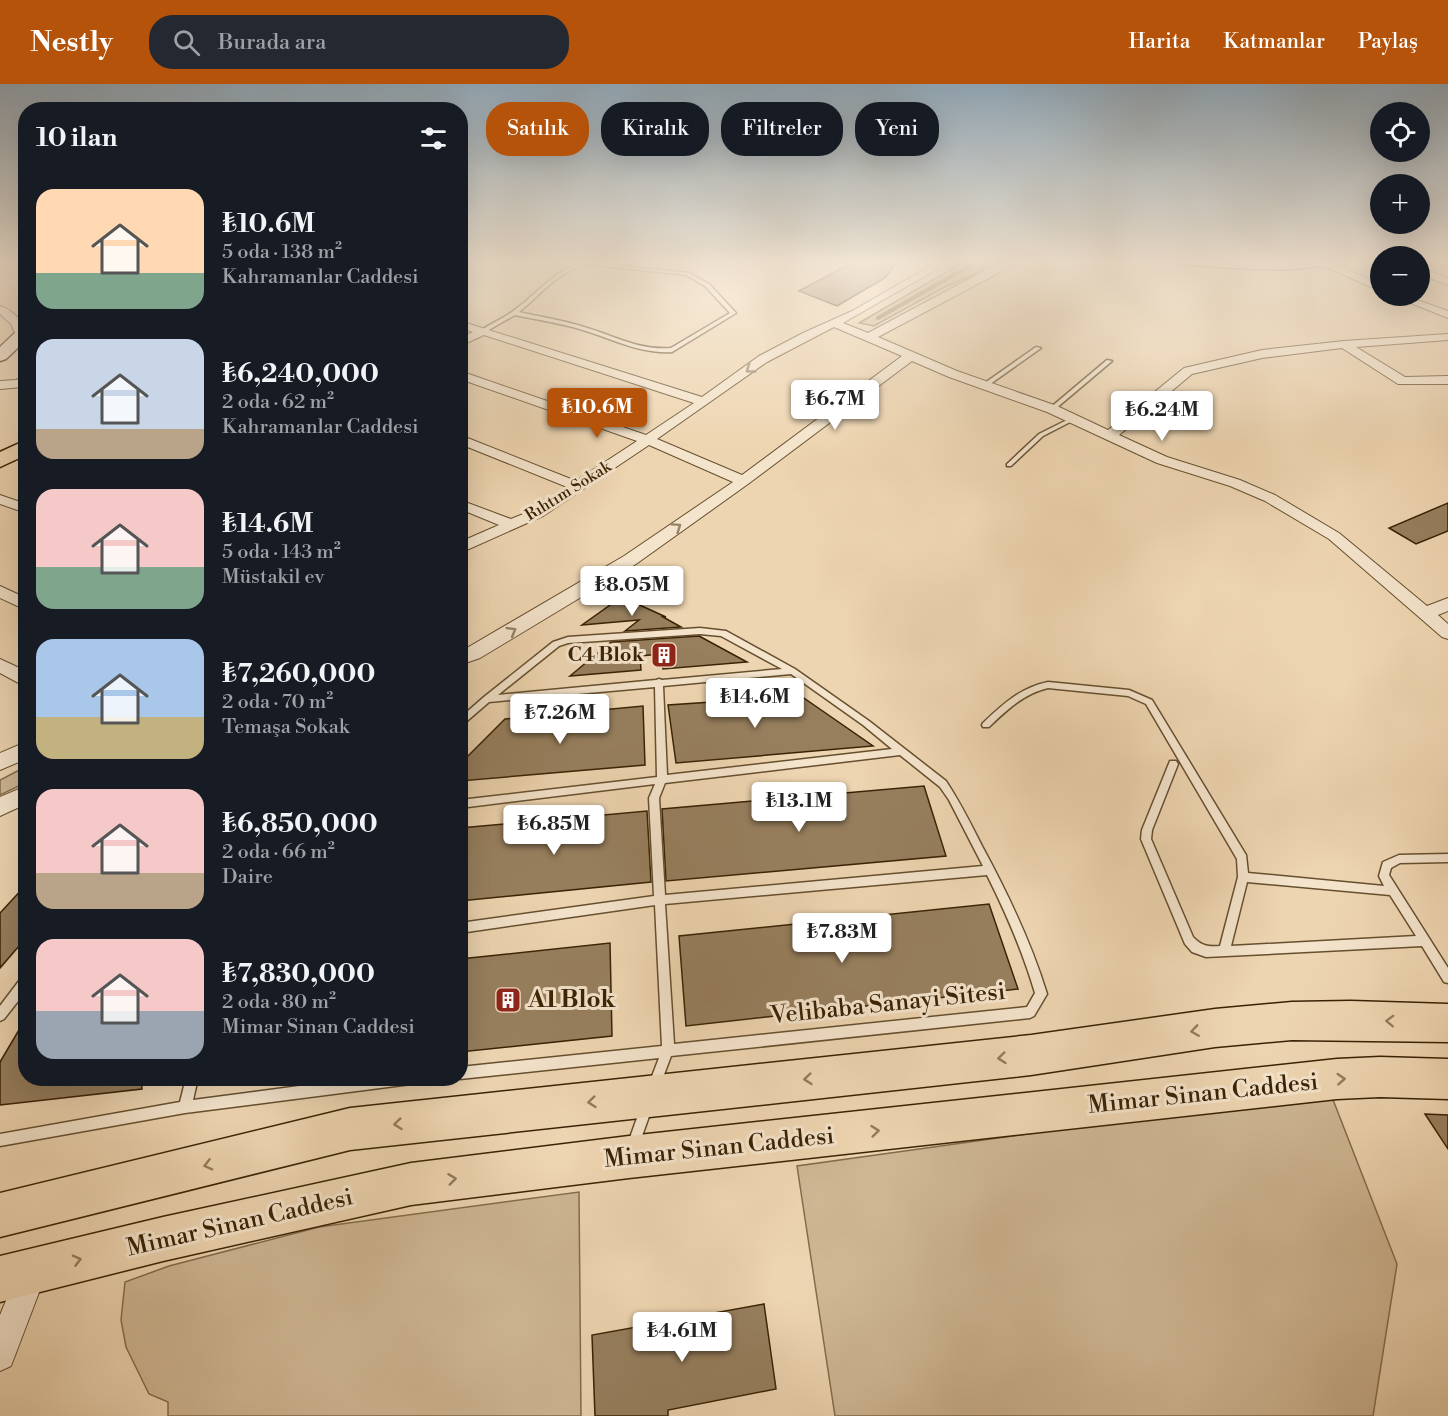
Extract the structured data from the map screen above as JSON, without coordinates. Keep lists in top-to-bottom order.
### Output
{
  "streets": {
    "main road": ["Mimar Sinan Caddesi"],
    "street": ["Rıhtım Sokak"],
    "lane": ["Velibaba Sanayi Sitesi"]
  },
  "places": {
    "building": ["C4 Blok", "A1 Blok"]
  },
  "page": {
    "header": "Nestly",
    "search": "Burada ara",
    "nav": ["Harita", "Katmanlar", "Paylaş"],
    "map_buttons": ["+", "−"],
    "chip": [
      "Satılık",
      "Kiralık",
      "Filtreler",
      "Yeni"
    ],
    "heading": "10 ilan",
    "list": [
      {
        "name": "₺10.6M",
        "note": "5 oda · 138 m² · Kahramanlar Caddesi"
      },
      {
        "name": "₺6,240,000",
        "note": "2 oda · 62 m² · Kahramanlar Caddesi"
      },
      {
        "name": "₺14.6M",
        "note": "5 oda · 143 m² · Müstakil ev"
      },
      {
        "name": "₺7,260,000",
        "note": "2 oda · 70 m² · Temaşa Sokak"
      },
      {
        "name": "₺6,850,000",
        "note": "2 oda · 66 m² · Daire"
      },
      {
        "name": "₺7,830,000",
        "note": "2 oda · 80 m² · Mimar Sinan Caddesi"
      }
    ],
    "price": [
      "₺6.7M",
      "₺10.6M",
      "₺6.24M",
      "₺8.05M",
      "₺14.6M",
      "₺7.26M",
      "₺13.1M",
      "₺6.85M",
      "₺7.83M",
      "₺4.61M"
    ]
  }
}
